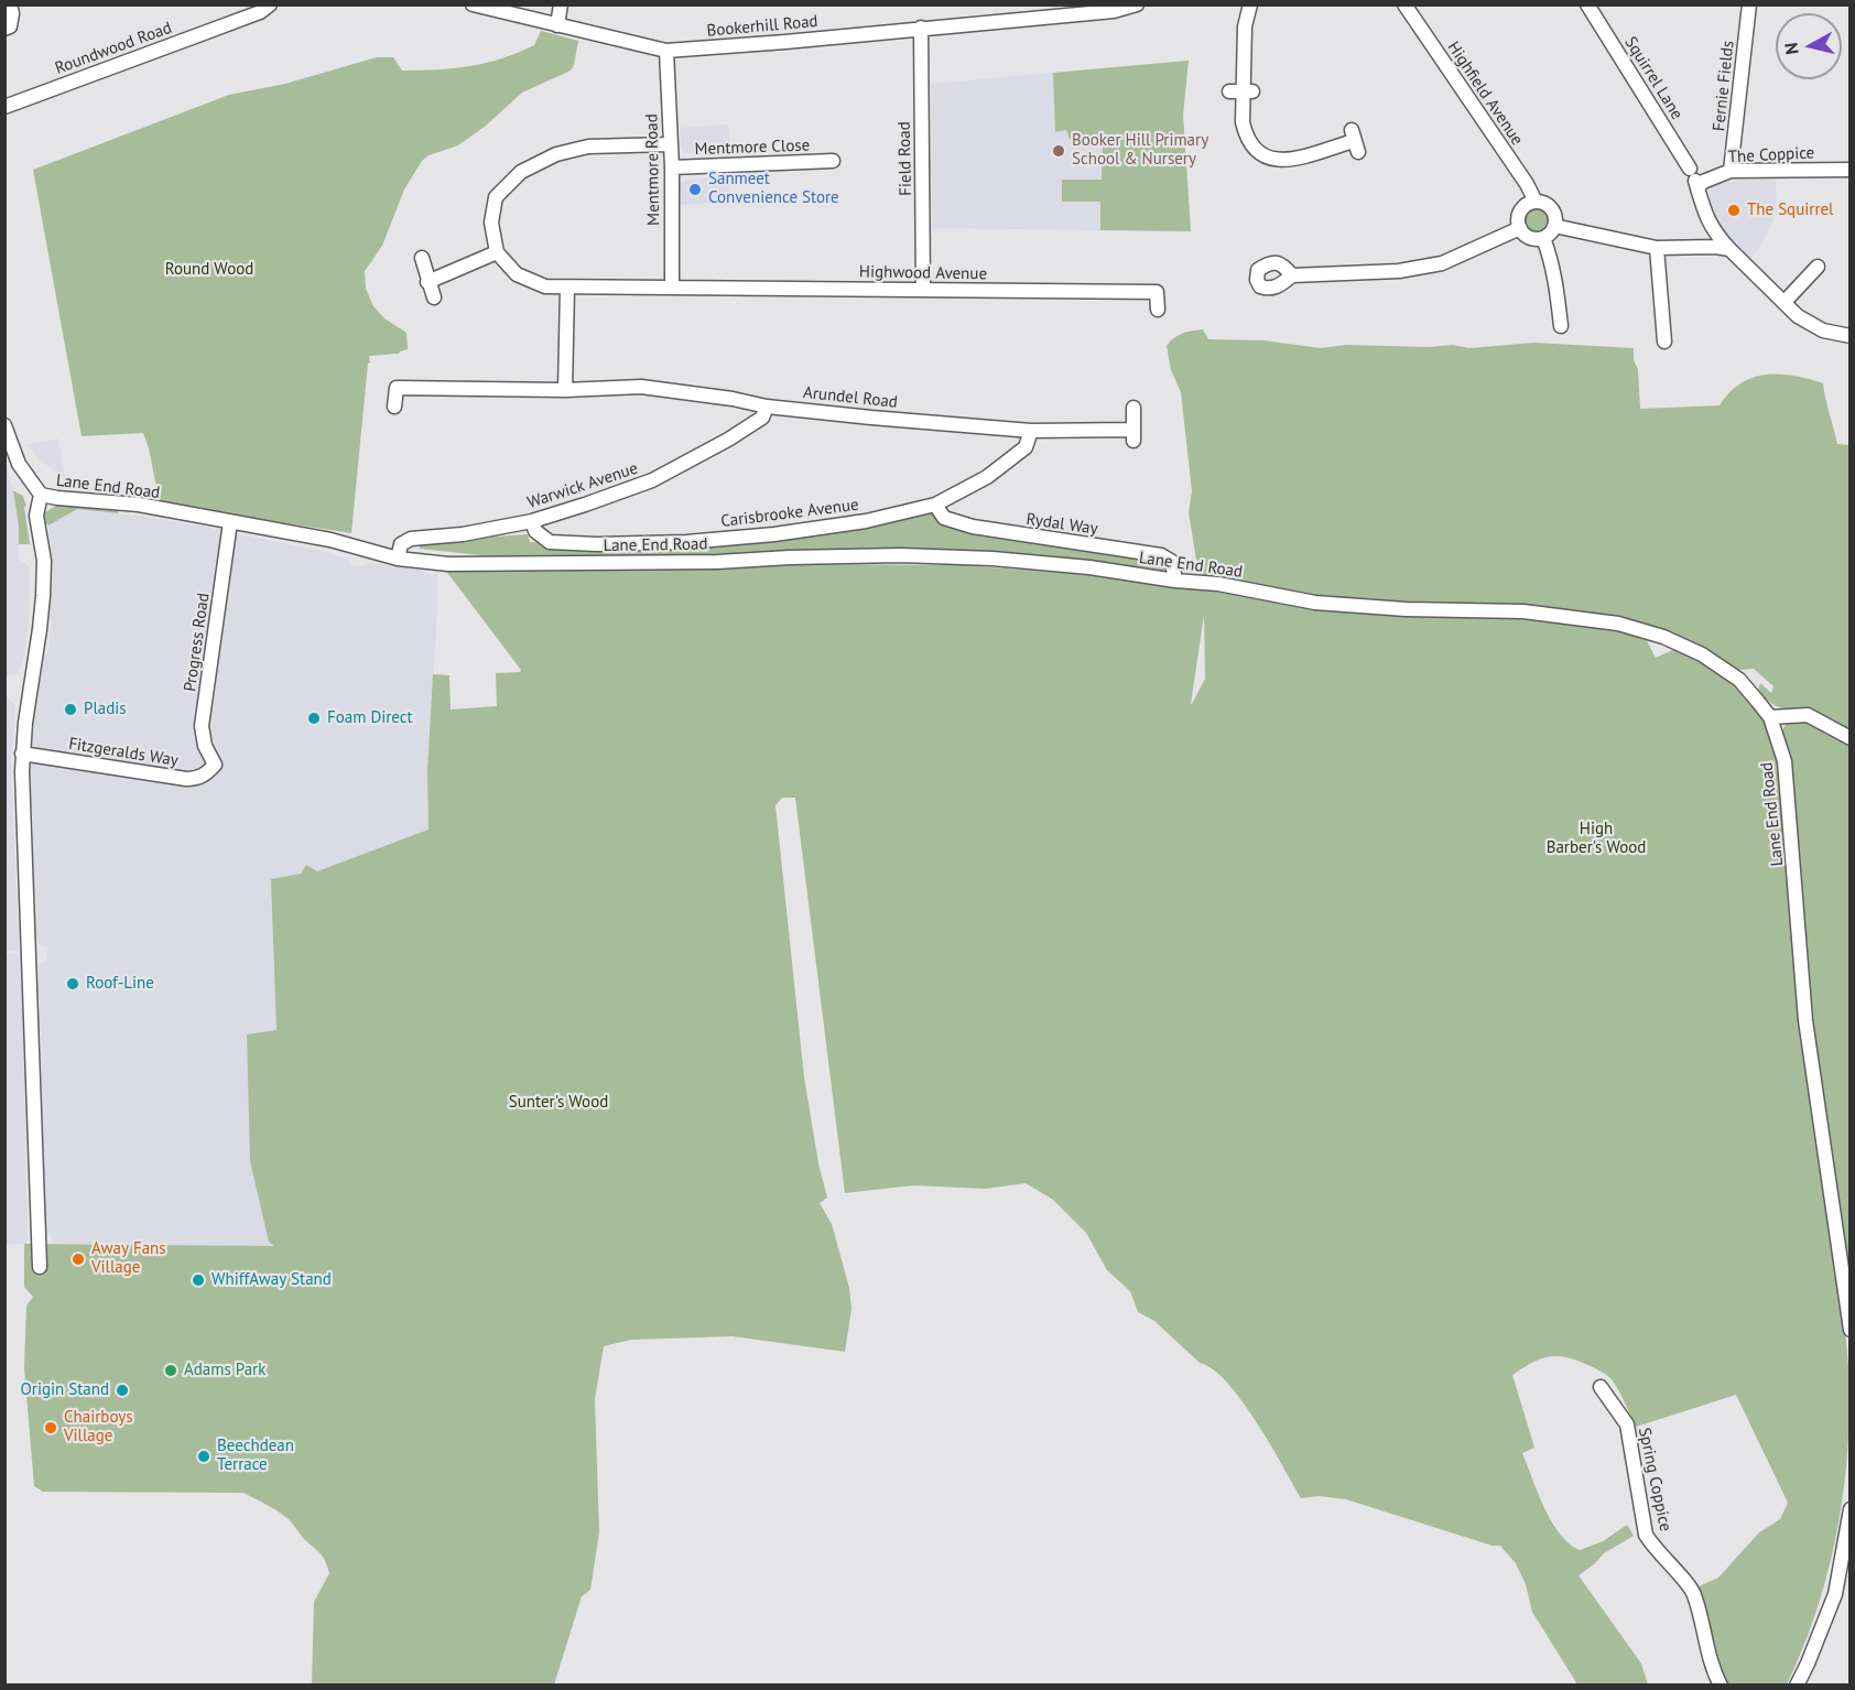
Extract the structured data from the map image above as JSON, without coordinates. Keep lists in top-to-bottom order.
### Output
{
  "streets": {
    "street": [
      "Bookerhill Road",
      "Roundwood Road",
      "Squirrel Lane",
      "Fernie Fields",
      "Highfield Avenue",
      "Mentmore Close",
      "The Coppice",
      "Field Road",
      "Mentmore Road",
      "Highwood Avenue",
      "Arundel Road",
      "Warwick Avenue",
      "Lane End Road",
      "Carisbrooke Avenue",
      "Rydal Way",
      "Progress Road",
      "Fitzgeralds Way",
      "Spring Coppice"
    ]
  },
  "crossings": [
    ["Bookerhill Road", "Field Road"],
    ["Bookerhill Road", "Mentmore Road"],
    ["Squirrel Lane", "The Coppice"],
    ["Fernie Fields", "The Coppice"],
    ["Mentmore Close", "Mentmore Road"],
    ["Field Road", "Highwood Avenue"],
    ["Mentmore Road", "Highwood Avenue"],
    ["Arundel Road", "Warwick Avenue"],
    ["Arundel Road", "Carisbrooke Avenue"],
    ["Warwick Avenue", "Lane End Road"],
    ["Warwick Avenue", "Carisbrooke Avenue"],
    ["Lane End Road", "Rydal Way"],
    ["Lane End Road", "Progress Road"],
    ["Carisbrooke Avenue", "Rydal Way"],
    ["Progress Road", "Fitzgeralds Way"]
  ],
  "parks": ["Round Wood", "High Barber's Wood", "Sunter's Wood"],
  "places": [
    "Booker Hill Primary School & Nursery",
    "Sanmeet Convenience Store",
    "The Squirrel",
    "Pladis",
    "Foam Direct",
    "Roof-Line",
    "Away Fans Village",
    "WhiffAway Stand",
    "Adams Park",
    "Origin Stand",
    "Chairboys Village",
    "Beechdean Terrace"
  ],
  "north": "left"
}
